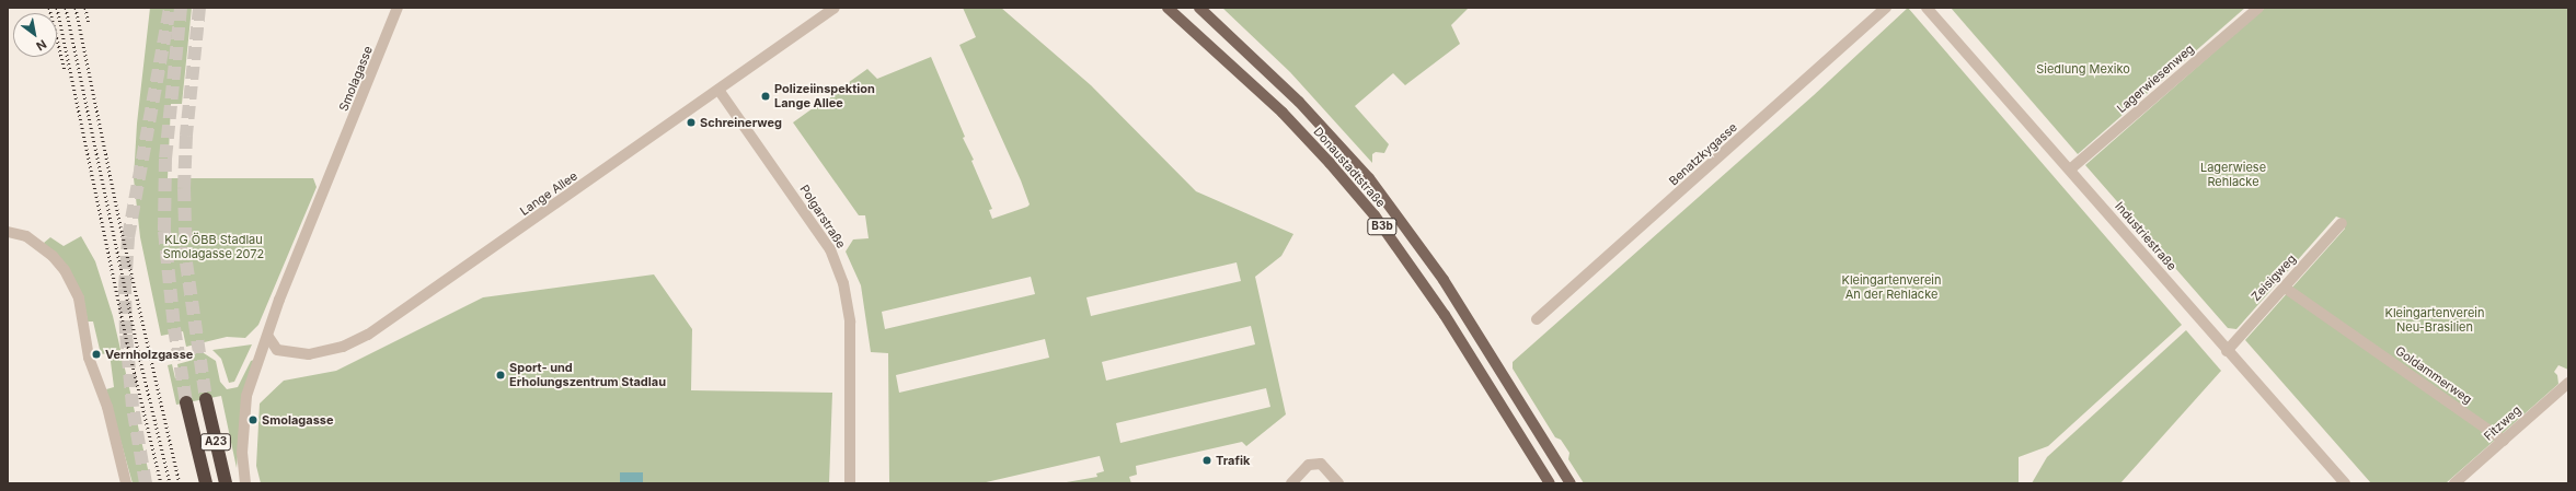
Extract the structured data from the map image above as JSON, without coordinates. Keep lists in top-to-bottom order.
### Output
{
  "streets": {
    "highway": ["A23"],
    "main road": ["Donaustadtstraße", "B3b"],
    "street": [
      "Smolagasse",
      "Lagerwiesenweg",
      "Benatzkygasse",
      "Lange Allee",
      "Polgarstraße",
      "Industriestraße",
      "Zeisigweg",
      "Goldammerweg",
      "Fitzweg"
    ]
  },
  "crossings": [
    ["Smolagasse", "Lange Allee"],
    ["Lagerwiesenweg", "Industriestraße"],
    ["Lange Allee", "Polgarstraße"],
    ["Industriestraße", "Zeisigweg"],
    ["Zeisigweg", "Goldammerweg"],
    ["Goldammerweg", "Fitzweg"]
  ],
  "parks": [
    "Siedlung Mexiko",
    "Lagerwiese Rehlacke",
    "KLG ÖBB Stadlau Smolagasse 2072",
    "Kleingartenverein An der Rehlacke",
    "Kleingartenverein Neu-Brasilien"
  ],
  "places": [
    "Polizeiinspektion Lange Allee",
    "Schreinerweg",
    "Vernholzgasse",
    "Sport- und Erholungszentrum Stadlau",
    "Smolagasse",
    "Trafik"
  ],
  "north": "bottom right"
}
